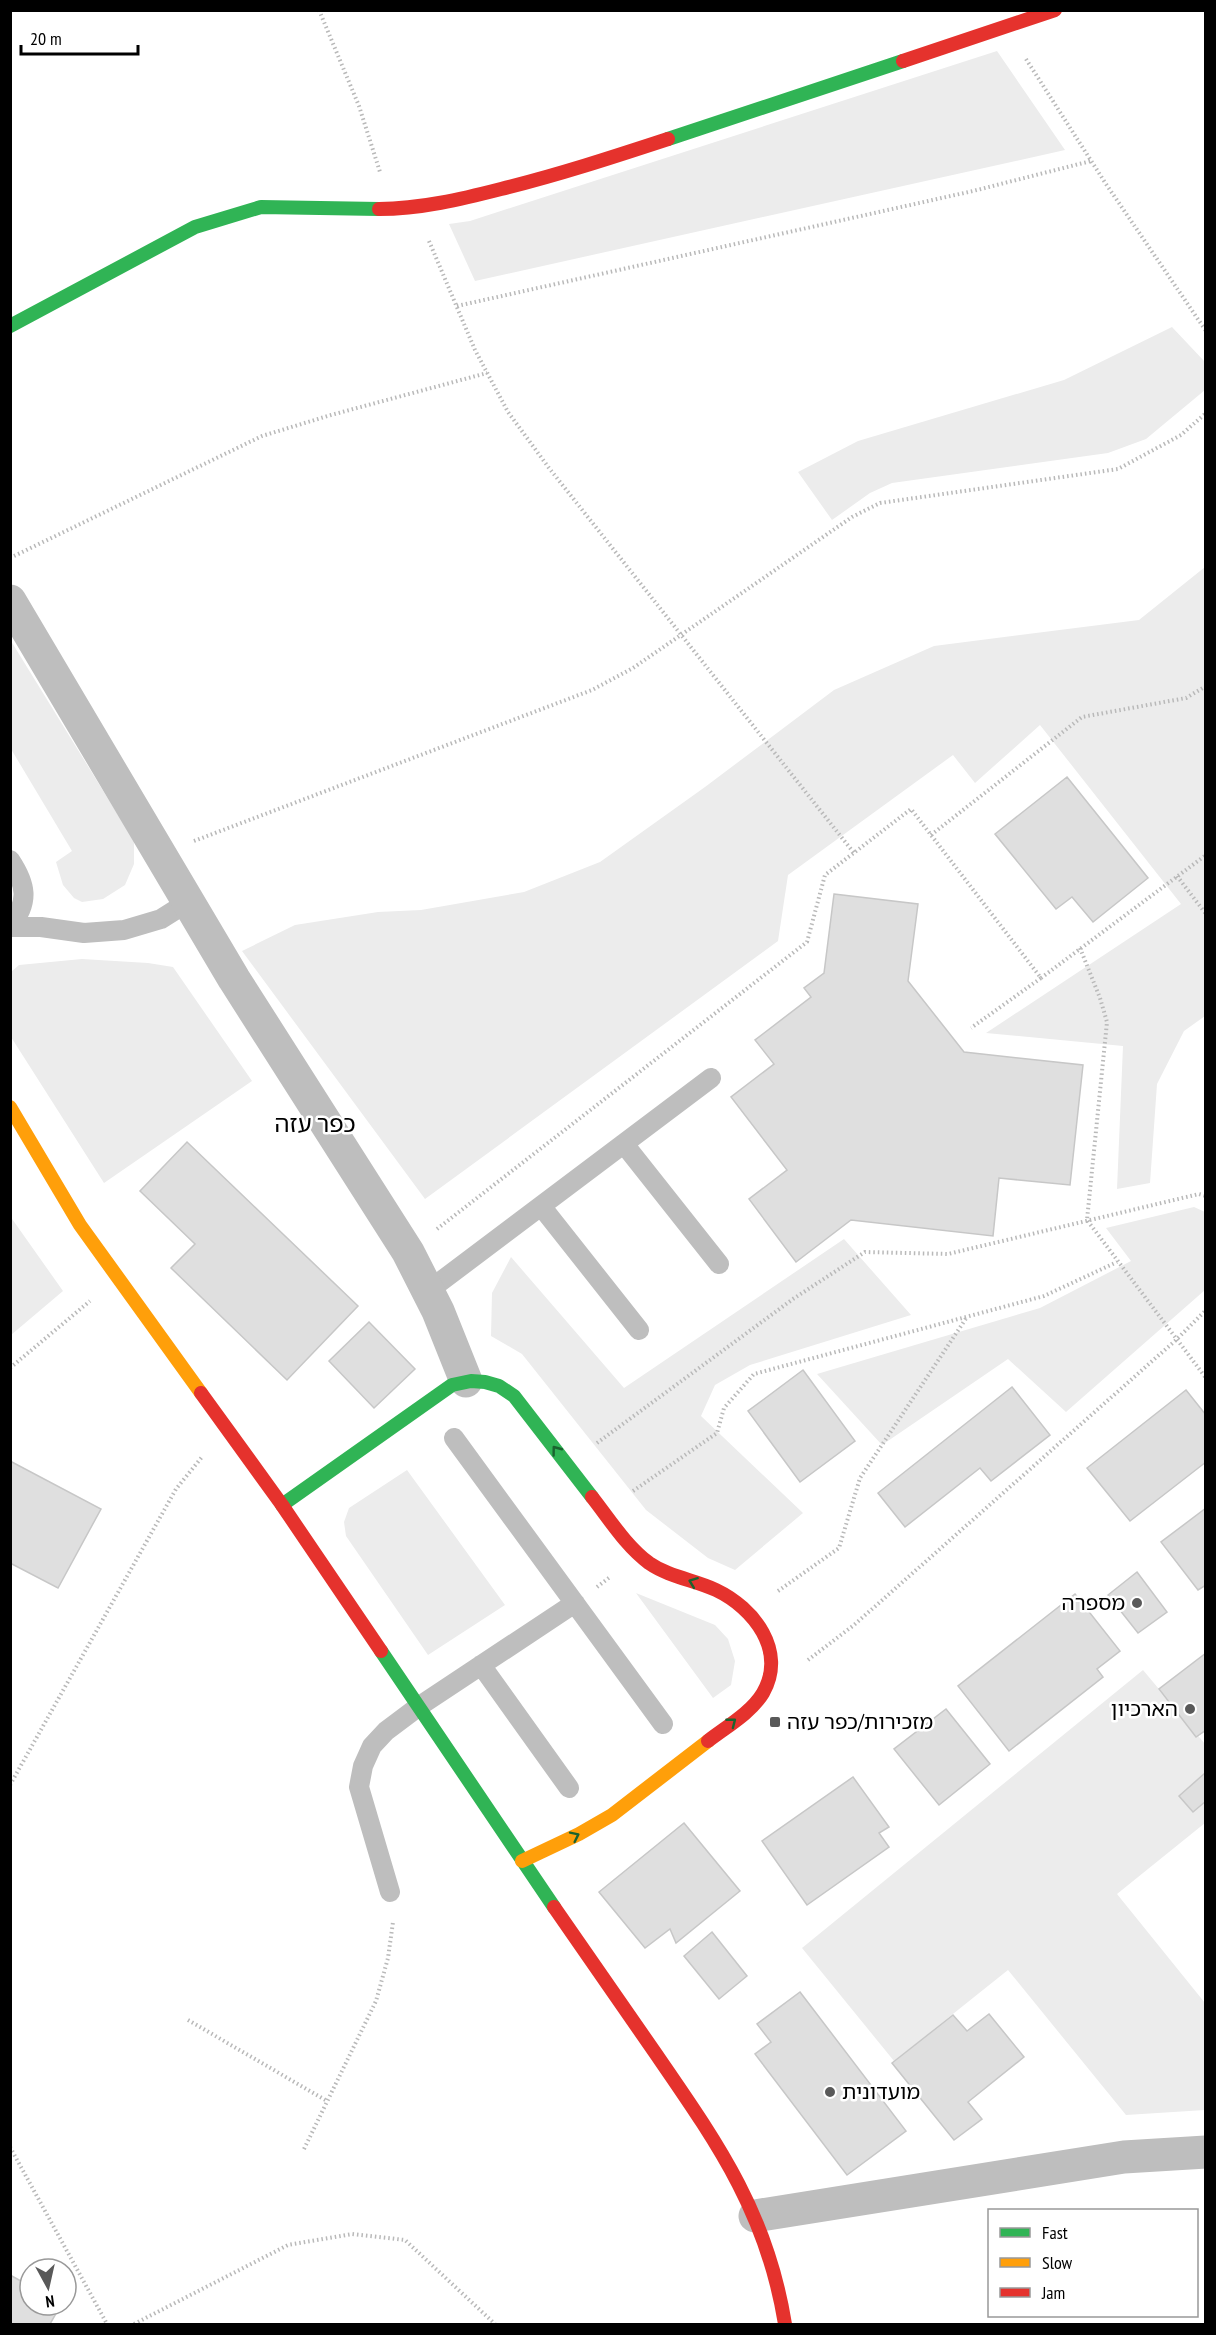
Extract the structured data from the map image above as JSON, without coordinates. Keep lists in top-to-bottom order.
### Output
{
  "districts": ["כפר עזה"],
  "places": {
    "other": ["מספרה", "הארכיון", "מועדונית"],
    "transit": ["מזכירות/כפר עזה"]
  },
  "legend": ["Fast", "Slow", "Jam"],
  "scale_bar": "20 m",
  "north": "bottom"
}
